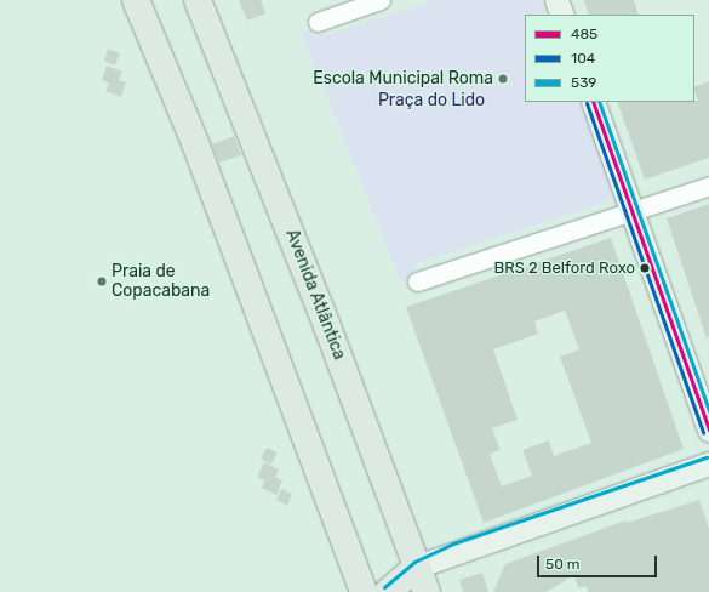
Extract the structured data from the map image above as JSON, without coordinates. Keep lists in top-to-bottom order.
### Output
{
  "streets": {
    "highway": ["Avenida Atlântica"]
  },
  "parks": ["Praça do Lido"],
  "places": ["Escola Municipal Roma", "BRS 2 Belford Roxo", "Praia de Copacabana"],
  "lines": ["transit line 485", "transit line 539", "transit line 104"],
  "legend": ["485", "104", "539"],
  "scale_bar": "50 m"
}
